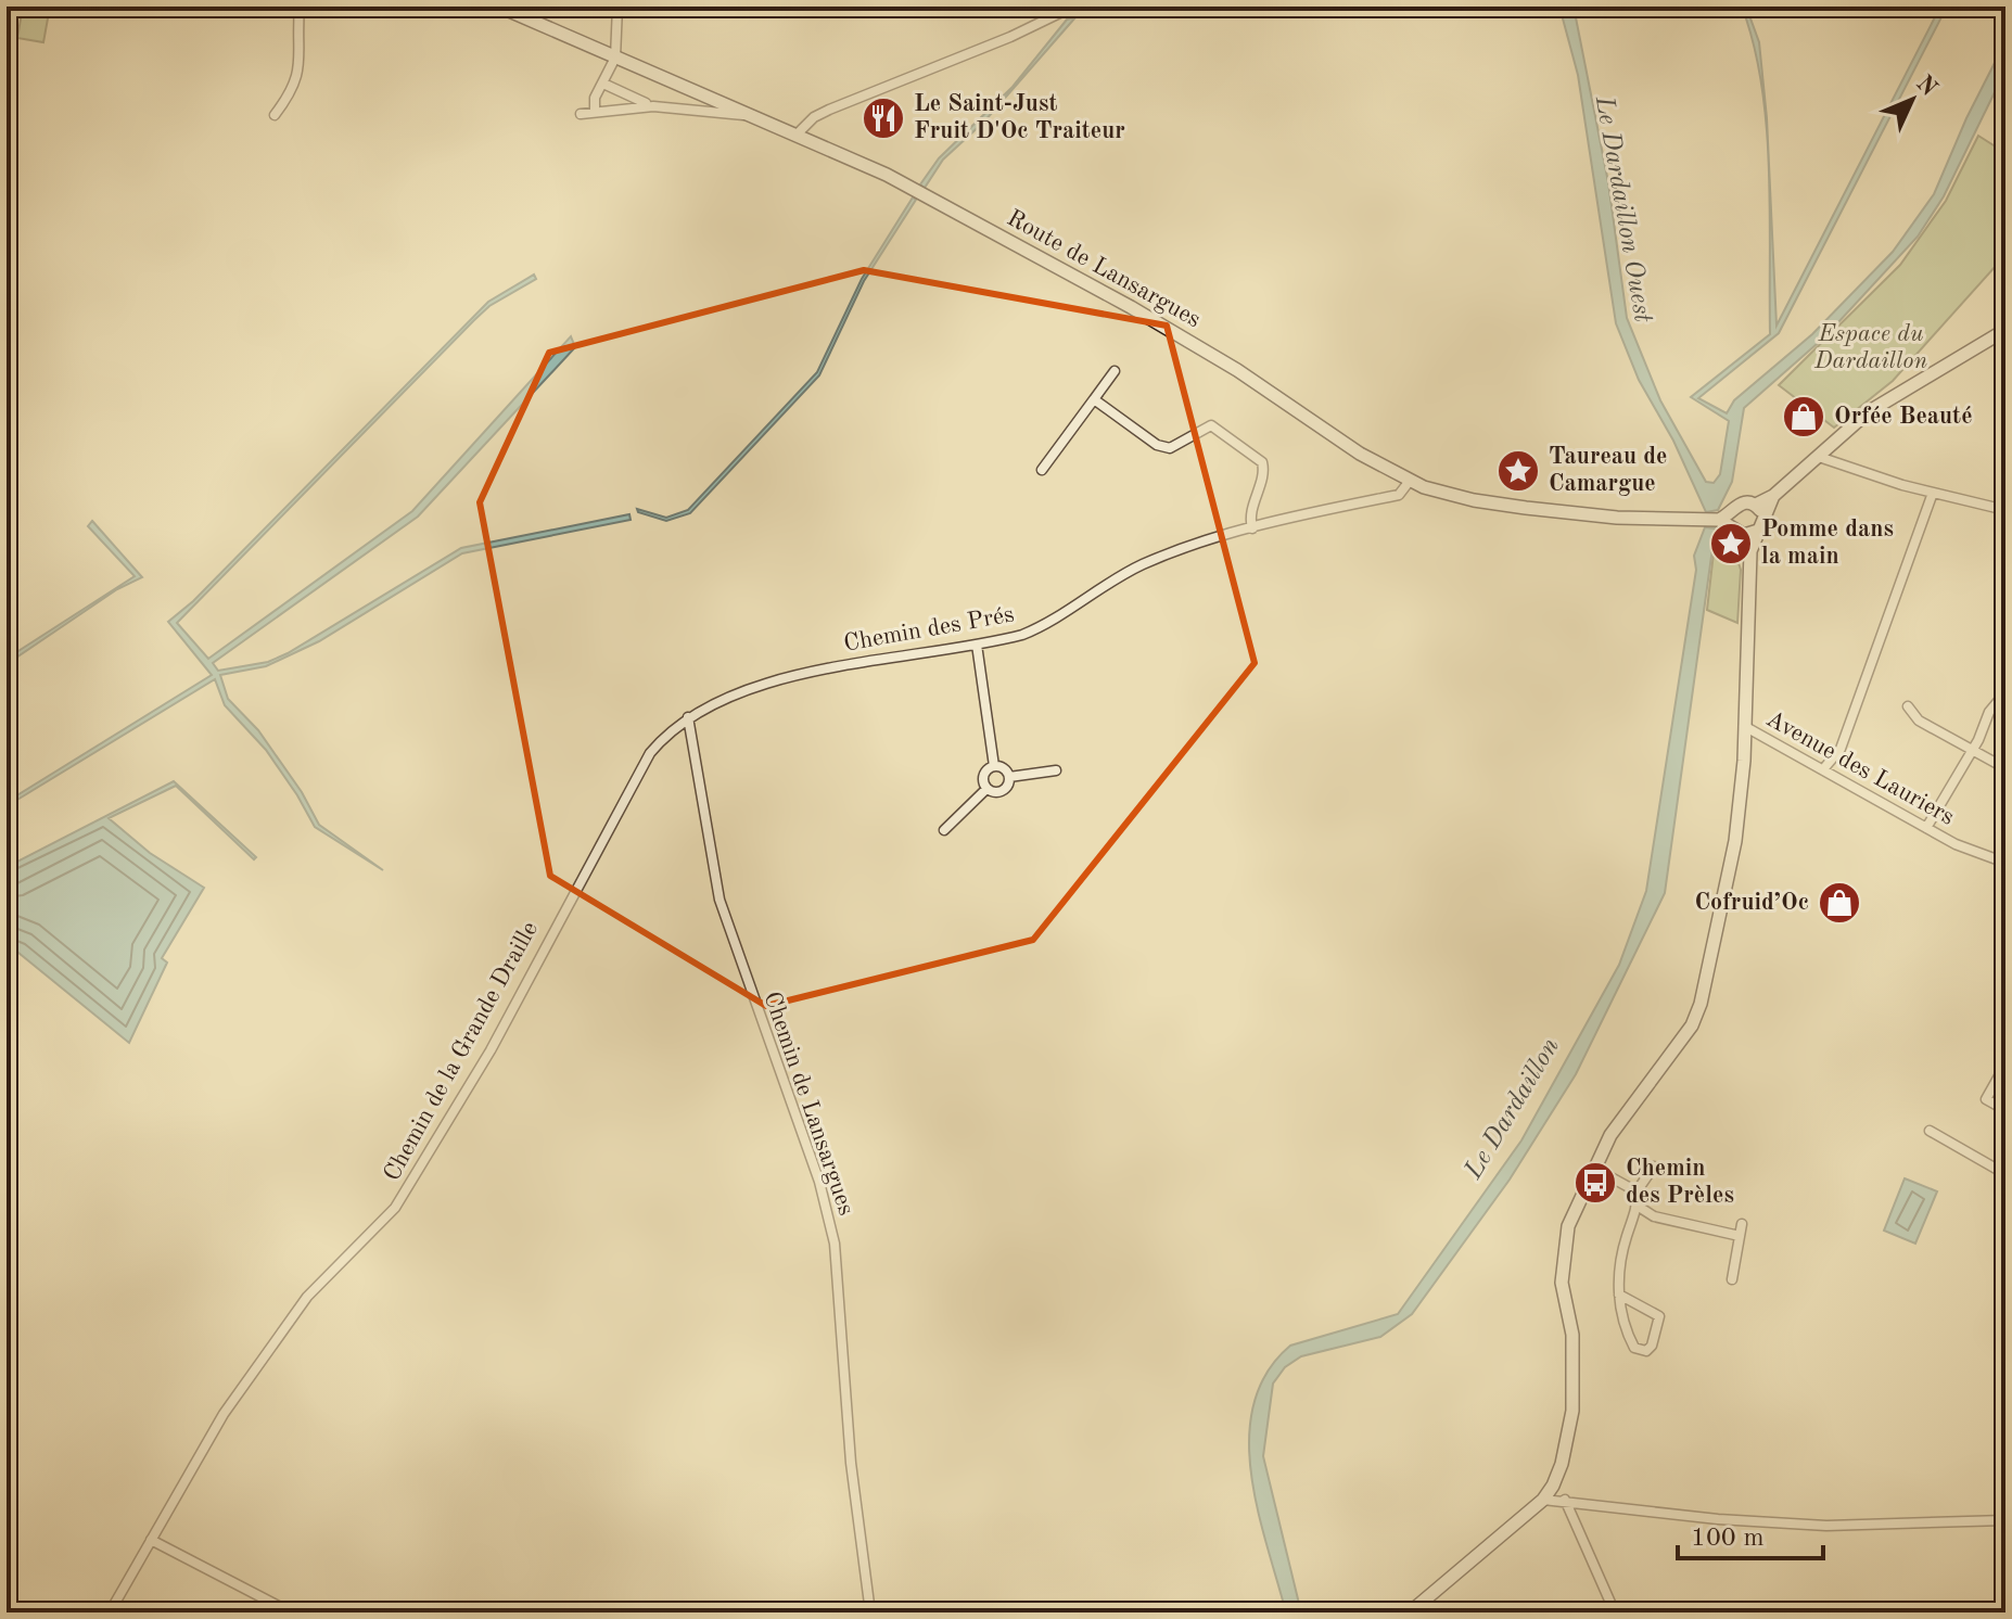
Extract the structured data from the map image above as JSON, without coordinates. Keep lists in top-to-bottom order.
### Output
{
  "streets": {
    "main road": ["Route de Lansargues"],
    "street": [
      "Chemin des Prés",
      "Avenue des Lauriers",
      "Chemin de la Grande Draille",
      "Chemin de Lansargues"
    ]
  },
  "crossings": [
    ["Route de Lansargues", "Chemin des Prés"],
    ["Chemin des Prés", "Chemin de la Grande Draille"],
    ["Chemin des Prés", "Chemin de Lansargues"],
    ["Chemin de la Grande Draille", "Chemin de Lansargues"]
  ],
  "water": ["Le Dardaillon Ouest", "Le Dardaillon"],
  "parks": ["Espace du Dardaillon"],
  "places": {
    "restaurant": ["Le Saint-Just Fruit D'Oc Traiteur"],
    "shop": ["Orfée Beauté", "Cofruid’Oc"],
    "place": ["Taureau de Camargue", "Pomme dans la main"],
    "bus stop": ["Chemin des Prèles"]
  },
  "scale_bar": "100 m",
  "north": "top right"
}
